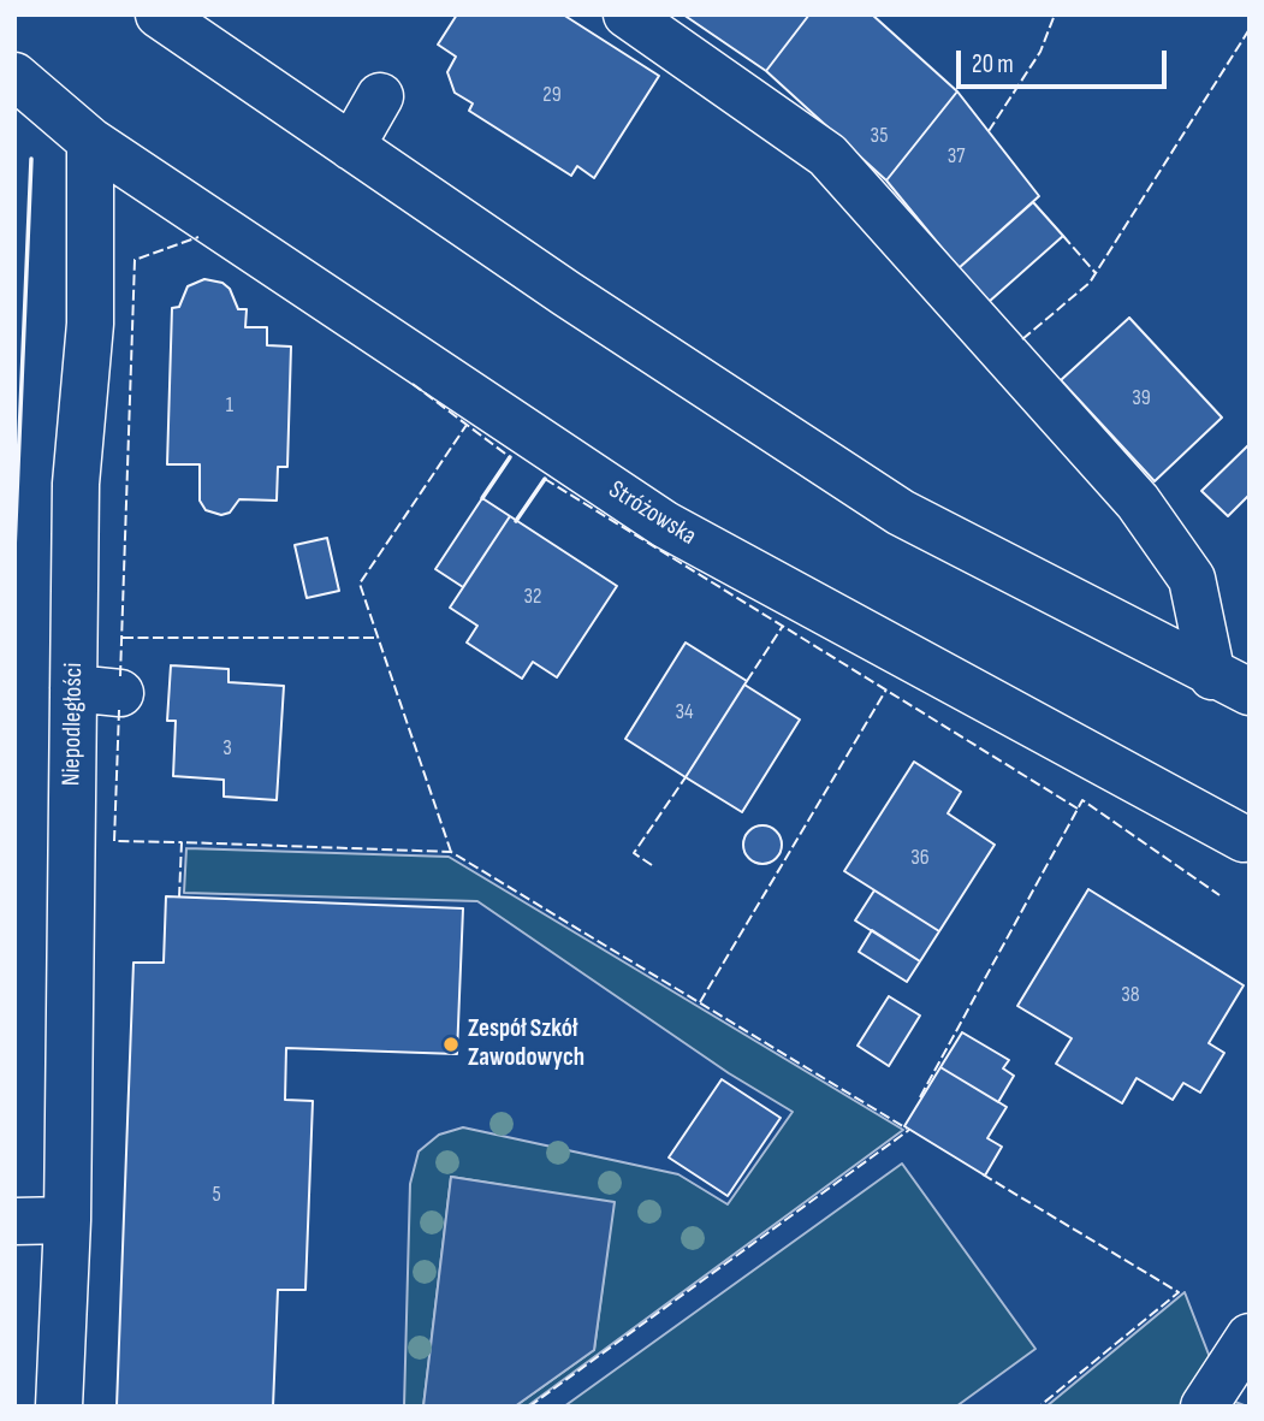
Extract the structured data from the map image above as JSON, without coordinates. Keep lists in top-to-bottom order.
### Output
{
  "streets": {
    "street": ["Stróżowska", "Niepodległości"]
  },
  "crossings": [
    ["Stróżowska", "Niepodległości"]
  ],
  "places": ["Zespół Szkół Zawodowych"],
  "house_numbers": [
    "29",
    "35",
    "37",
    "39",
    "1",
    "32",
    "34",
    "3",
    "36",
    "38",
    "5"
  ],
  "scale_bar": "20 m"
}
